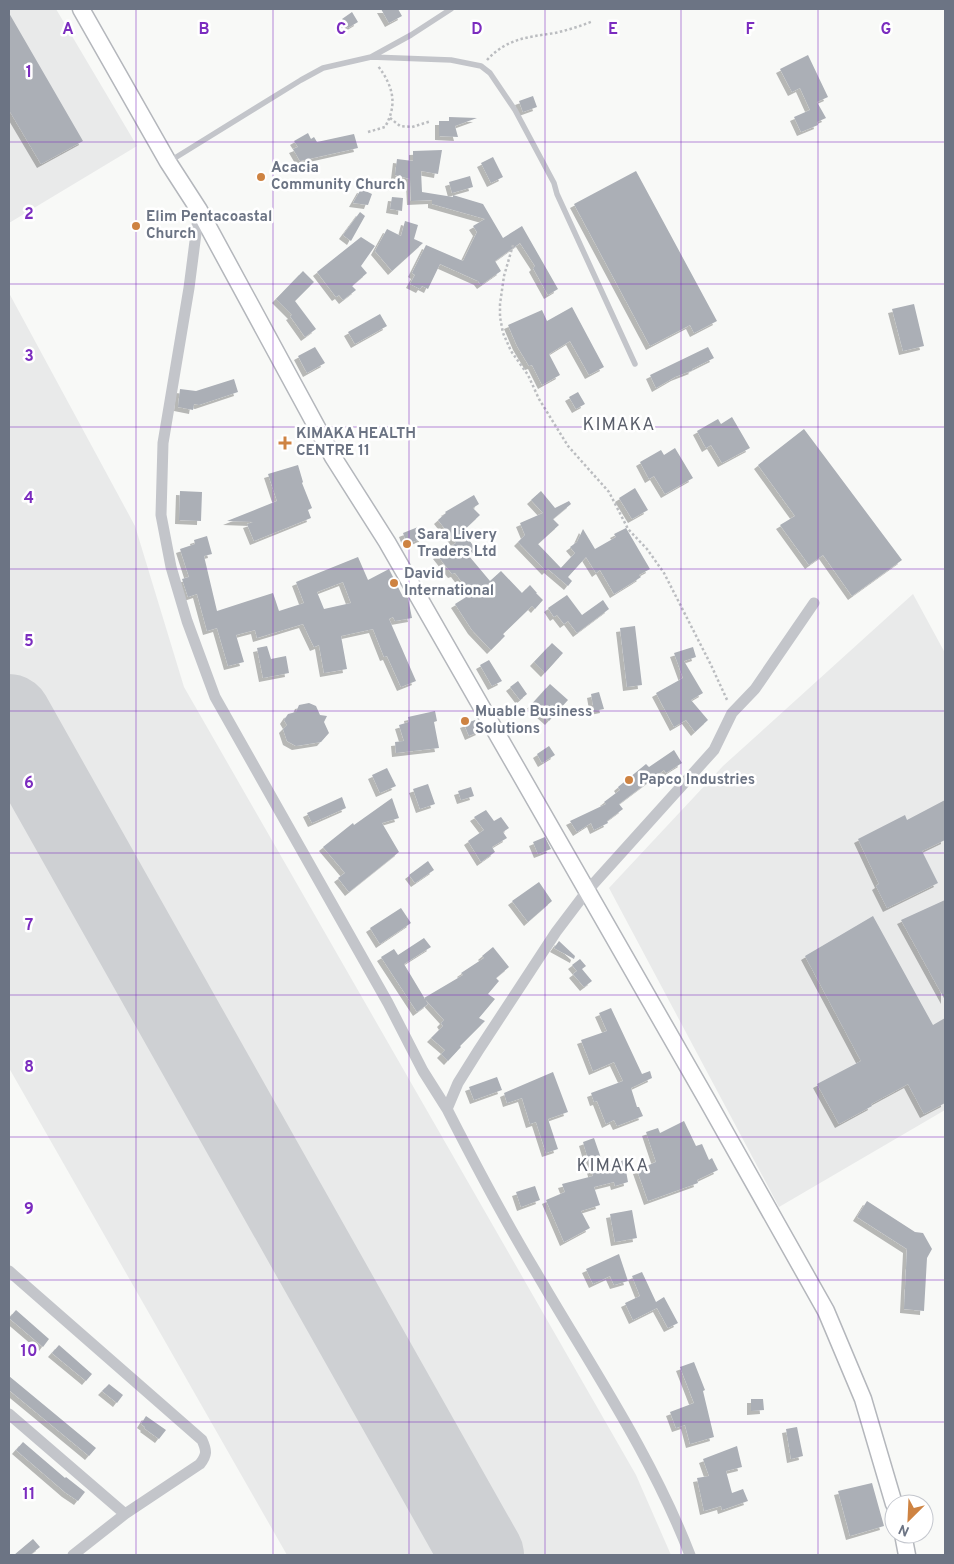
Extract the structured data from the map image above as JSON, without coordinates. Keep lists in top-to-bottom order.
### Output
{
  "districts": ["KIMAKA", "KIMAKA"],
  "places": {
    "other": [
      "Acacia Community Church",
      "Elim Pentacoastal Church",
      "Sara Livery Traders Ltd",
      "David International",
      "Muable Business Solutions",
      "Papco Industries"
    ],
    "health": ["KIMAKA HEALTH CENTRE 11"]
  },
  "north": "bottom left",
  "grid": {
    "columns": [
      "A",
      "B",
      "C",
      "D",
      "E",
      "F",
      "G"
    ],
    "rows": [
      "1",
      "2",
      "3",
      "4",
      "5",
      "6",
      "7",
      "8",
      "9",
      "10",
      "11"
    ]
  }
}
